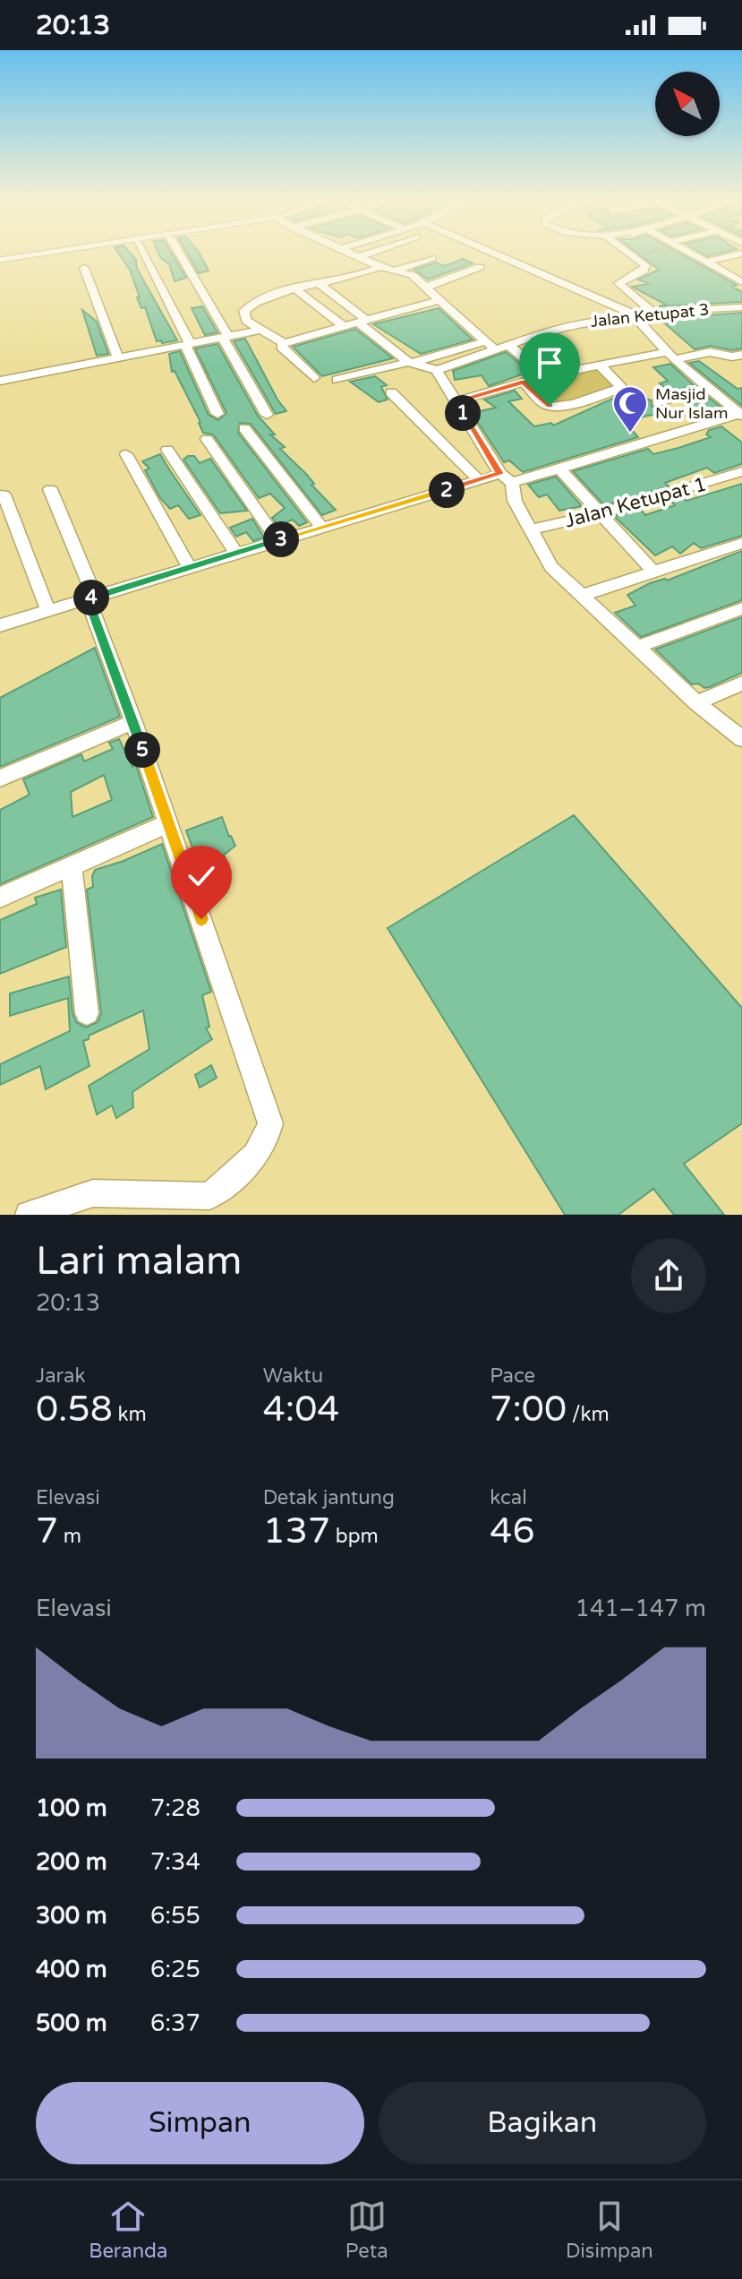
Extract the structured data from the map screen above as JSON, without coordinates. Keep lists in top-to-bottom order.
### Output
{
  "streets": {
    "street": ["Jalan Ketupat 3", "Jalan Ketupat 1"]
  },
  "places": {
    "mosque": ["Masjid Nur Islam"]
  },
  "north": "top left",
  "page": {
    "status": "20:13",
    "pins": [
      "1",
      "2",
      "3",
      "4",
      "5"
    ],
    "heading": ["Lari malam", "20:13"],
    "stats": [
      ["Jarak", "0.58 km"],
      ["Waktu", "4:04"],
      ["Pace", "7:00 /km"],
      ["Elevasi", "7 m"],
      ["Detak jantung", "137 bpm"],
      ["kcal", "46"]
    ],
    "chart": ["Elevasi", "141–147 m"],
    "list": [
      {
        "name": "100 m",
        "note": "7:28"
      },
      {
        "name": "200 m",
        "note": "7:34"
      },
      {
        "name": "300 m",
        "note": "6:55"
      },
      {
        "name": "400 m",
        "note": "6:25"
      },
      {
        "name": "500 m",
        "note": "6:37"
      }
    ],
    "buttons": ["Simpan", "Bagikan"],
    "tabs": ["Beranda", "Peta", "Disimpan"]
  }
}
